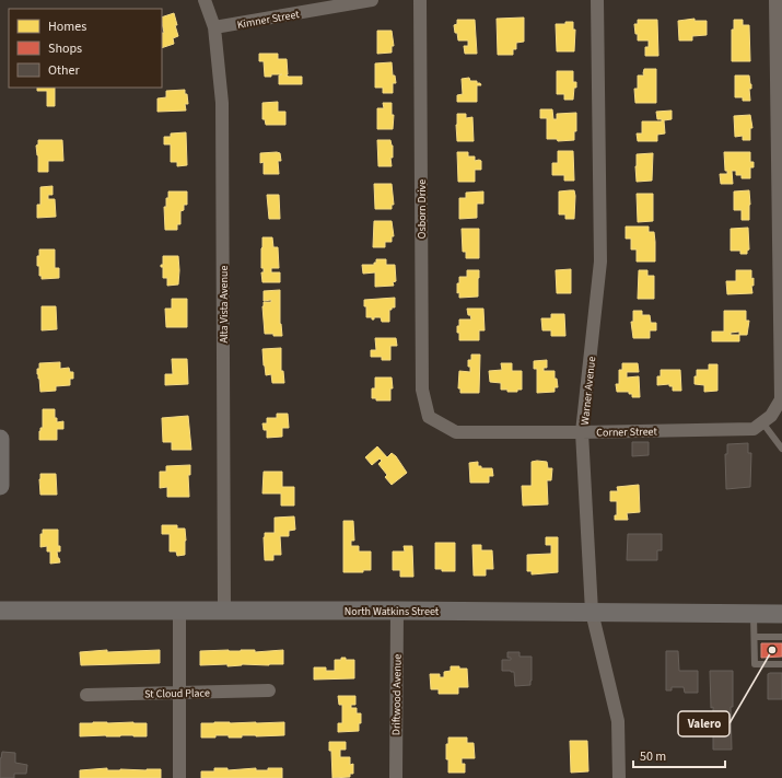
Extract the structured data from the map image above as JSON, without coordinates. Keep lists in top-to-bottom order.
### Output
{
  "streets": {
    "main road": ["North Watkins Street"],
    "street": [
      "Kimner Street",
      "Osborn Drive",
      "Alta Vista Avenue",
      "Warner Avenue",
      "Corner Street",
      "St Cloud Place",
      "Driftwood Avenue"
    ]
  },
  "crossings": [
    ["Kimner Street", "Alta Vista Avenue"],
    ["Osborn Drive", "Corner Street"],
    ["Alta Vista Avenue", "North Watkins Street"],
    ["Warner Avenue", "Corner Street"],
    ["Warner Avenue", "North Watkins Street"],
    ["North Watkins Street", "Driftwood Avenue"]
  ],
  "places": ["Valero"],
  "legend": ["Homes", "Shops", "Other"],
  "scale_bar": "50 m"
}
